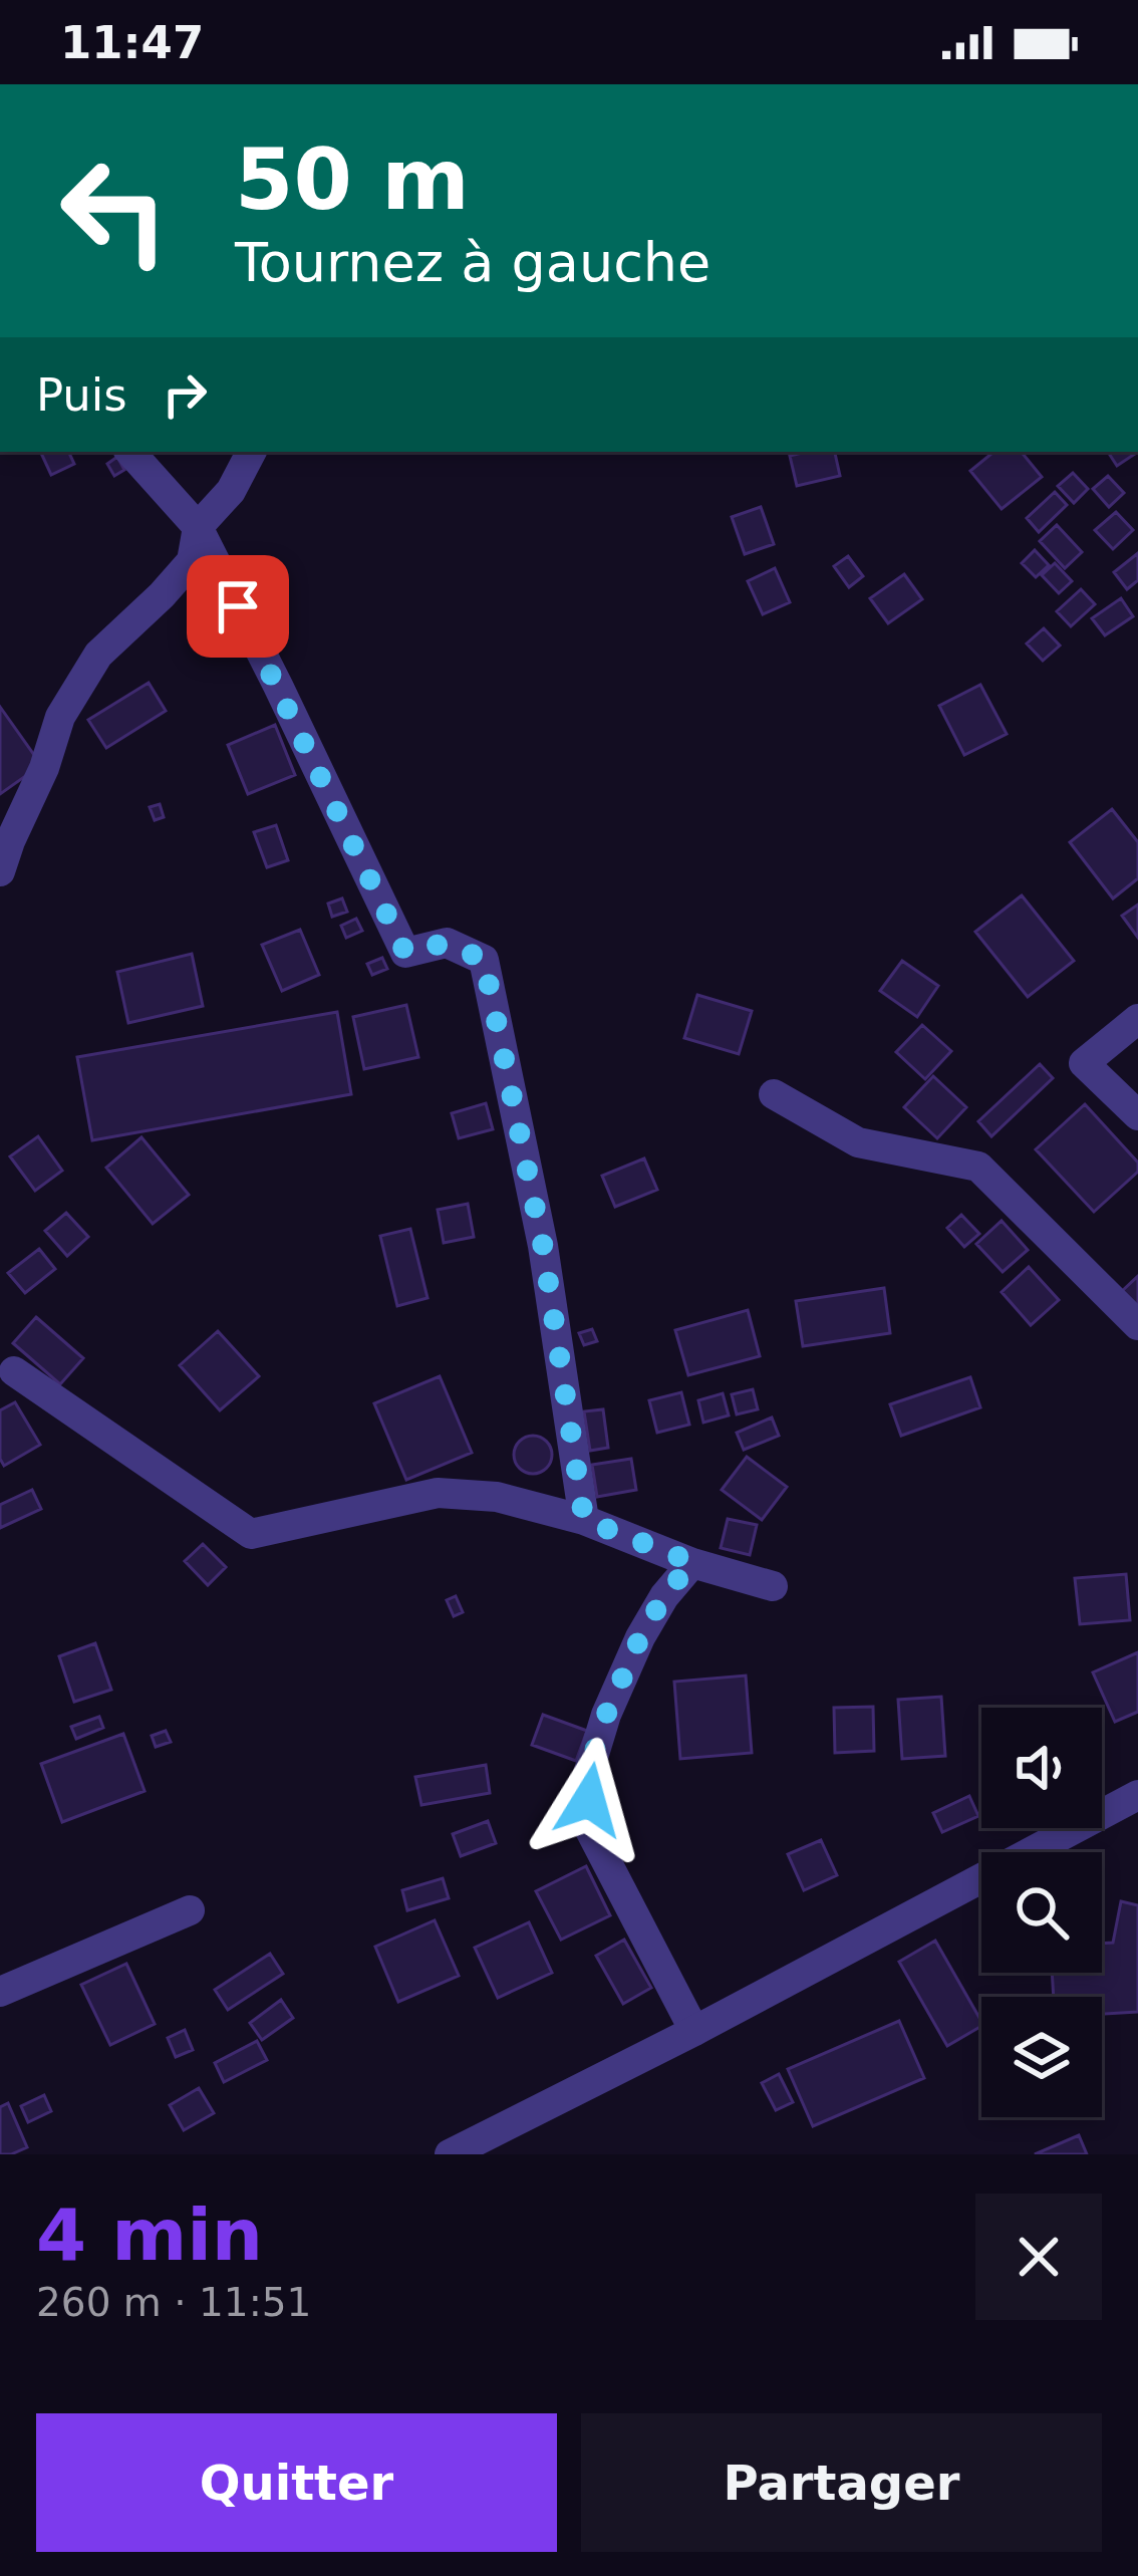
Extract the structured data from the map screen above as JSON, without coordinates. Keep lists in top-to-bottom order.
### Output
{
  "page": {
    "status": "11:47",
    "turn": ["50 m", "Tournez à gauche"],
    "then": "Puis",
    "heading": ["4 min", "260 m · 11:51"],
    "buttons": ["Quitter", "Partager"]
  }
}
